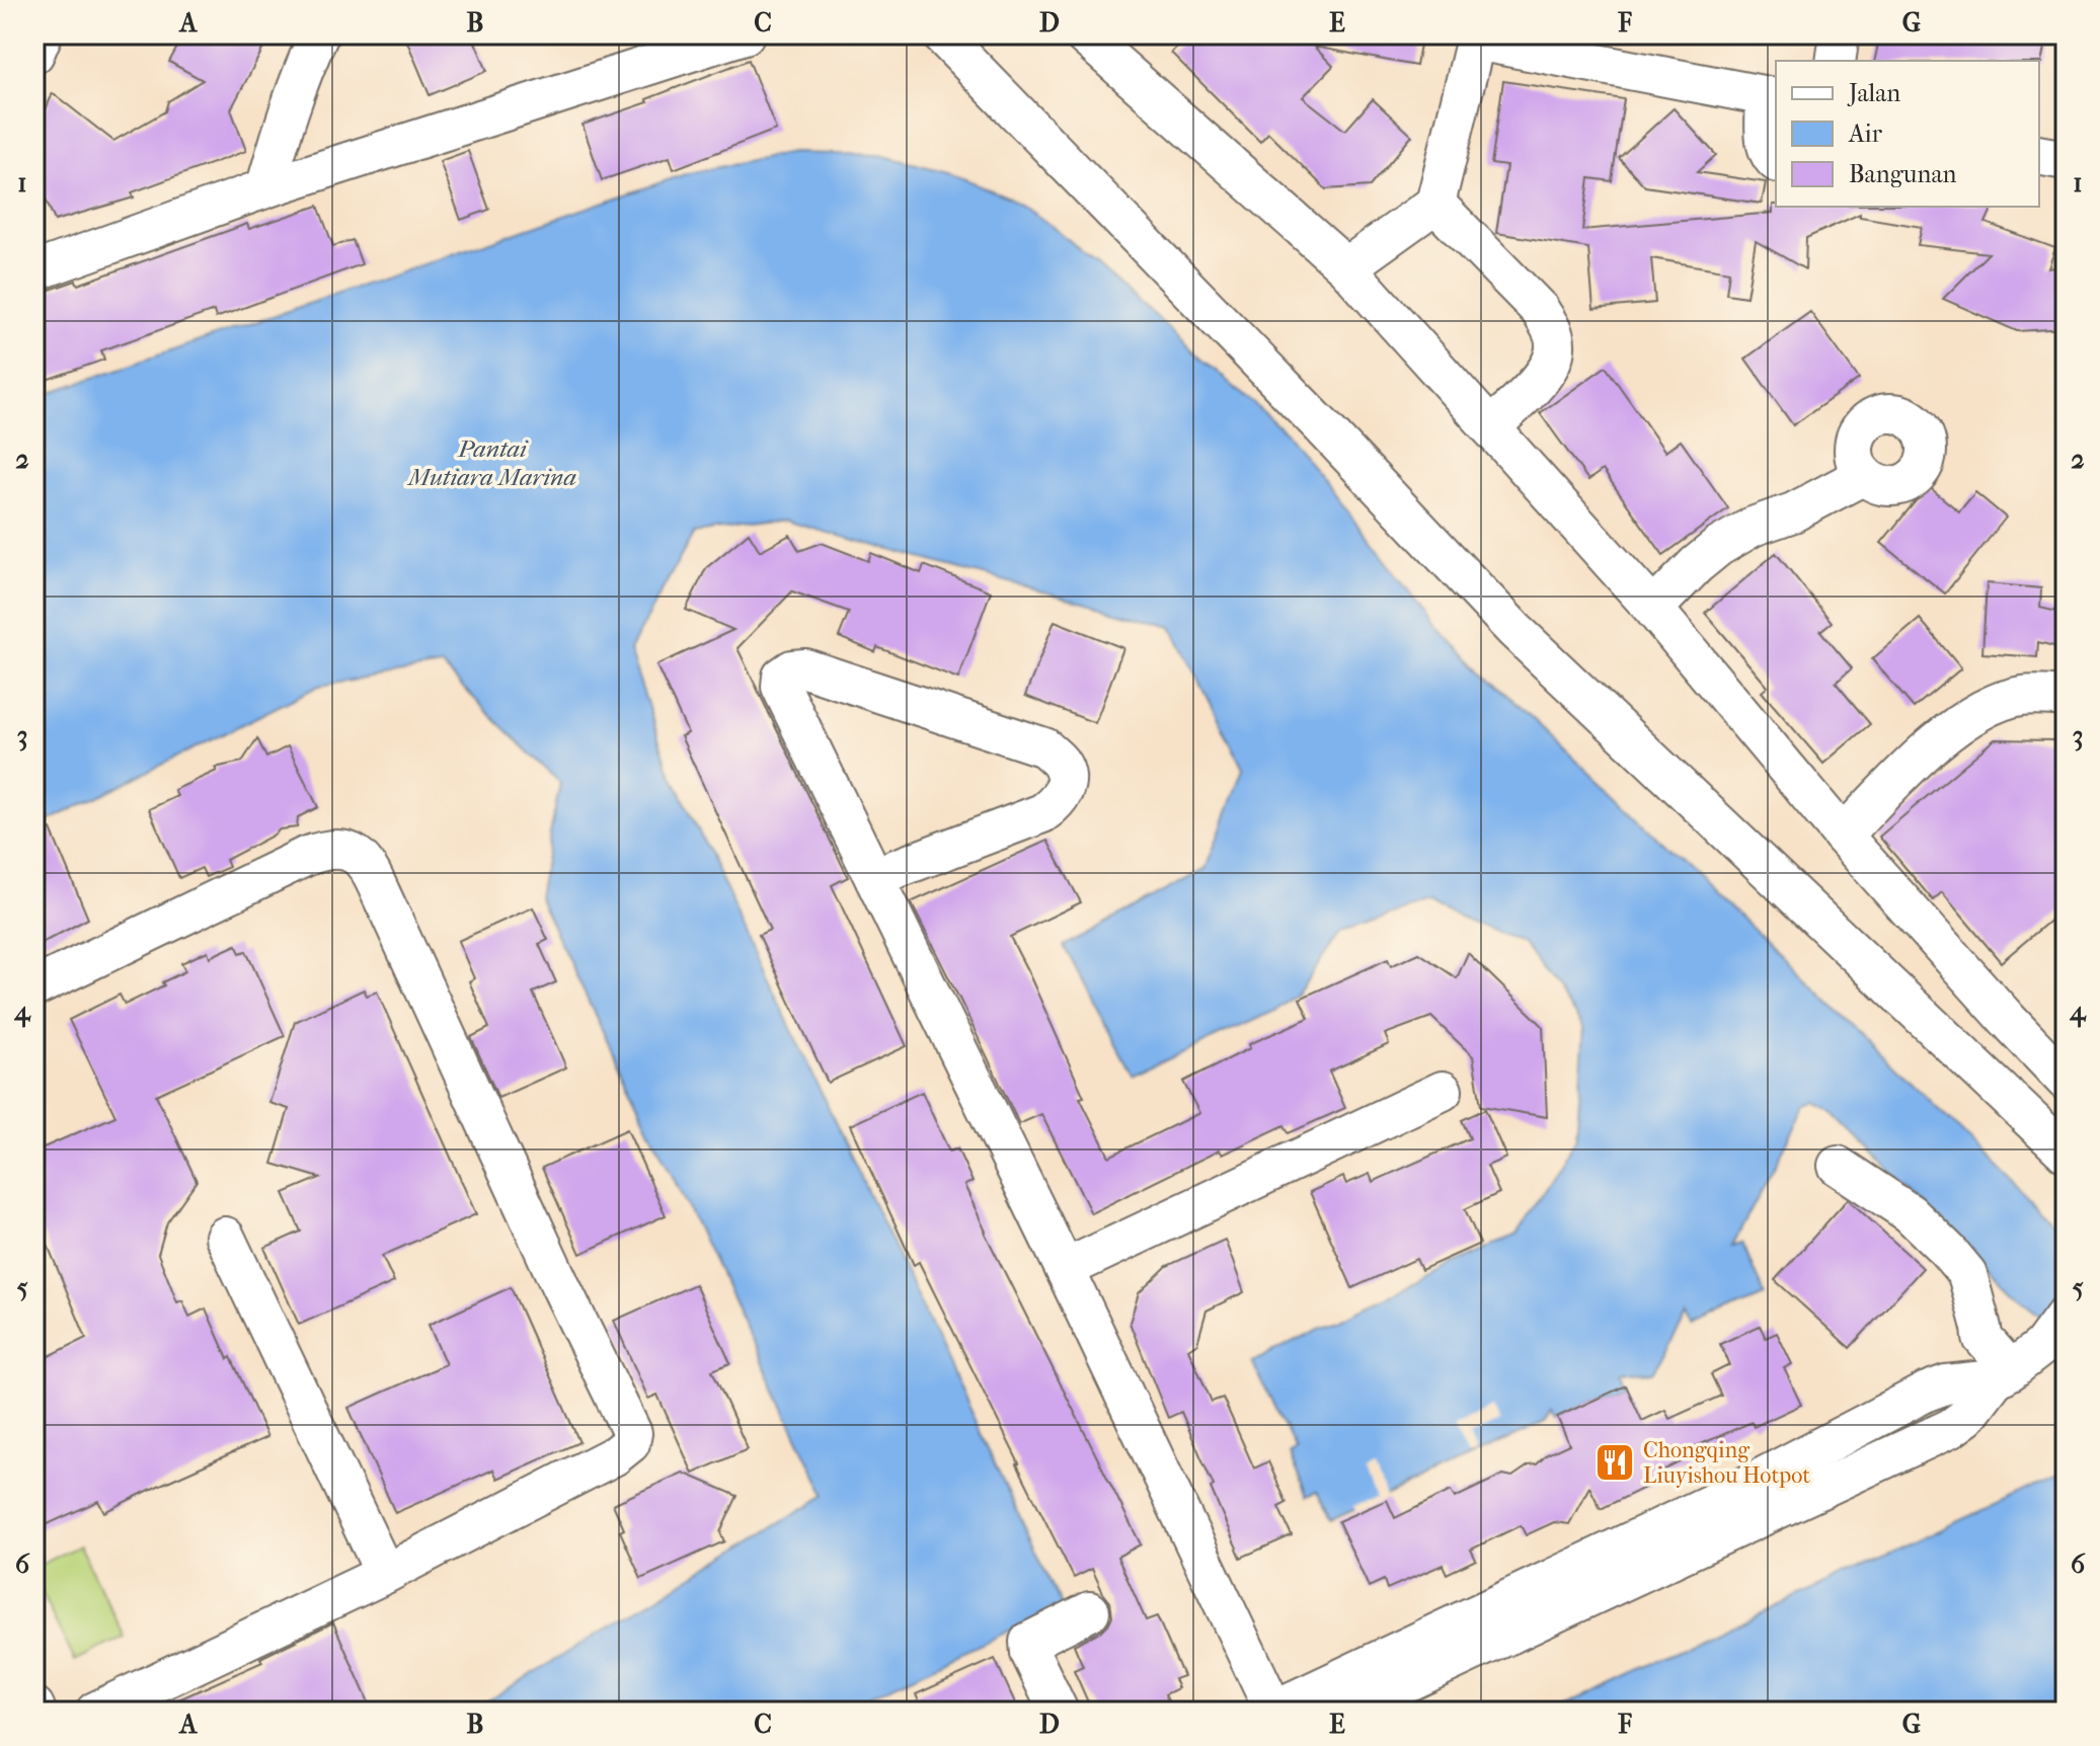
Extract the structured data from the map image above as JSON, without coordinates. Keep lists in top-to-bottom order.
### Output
{
  "water": ["Pantai Mutiara Marina"],
  "places": {
    "restaurant": ["Chongqing Liuyishou Hotpot"]
  },
  "legend": ["Jalan", "Air", "Bangunan"],
  "grid": {
    "columns": [
      "A",
      "B",
      "C",
      "D",
      "E",
      "F",
      "G"
    ],
    "rows": [
      "1",
      "2",
      "3",
      "4",
      "5",
      "6"
    ]
  }
}
